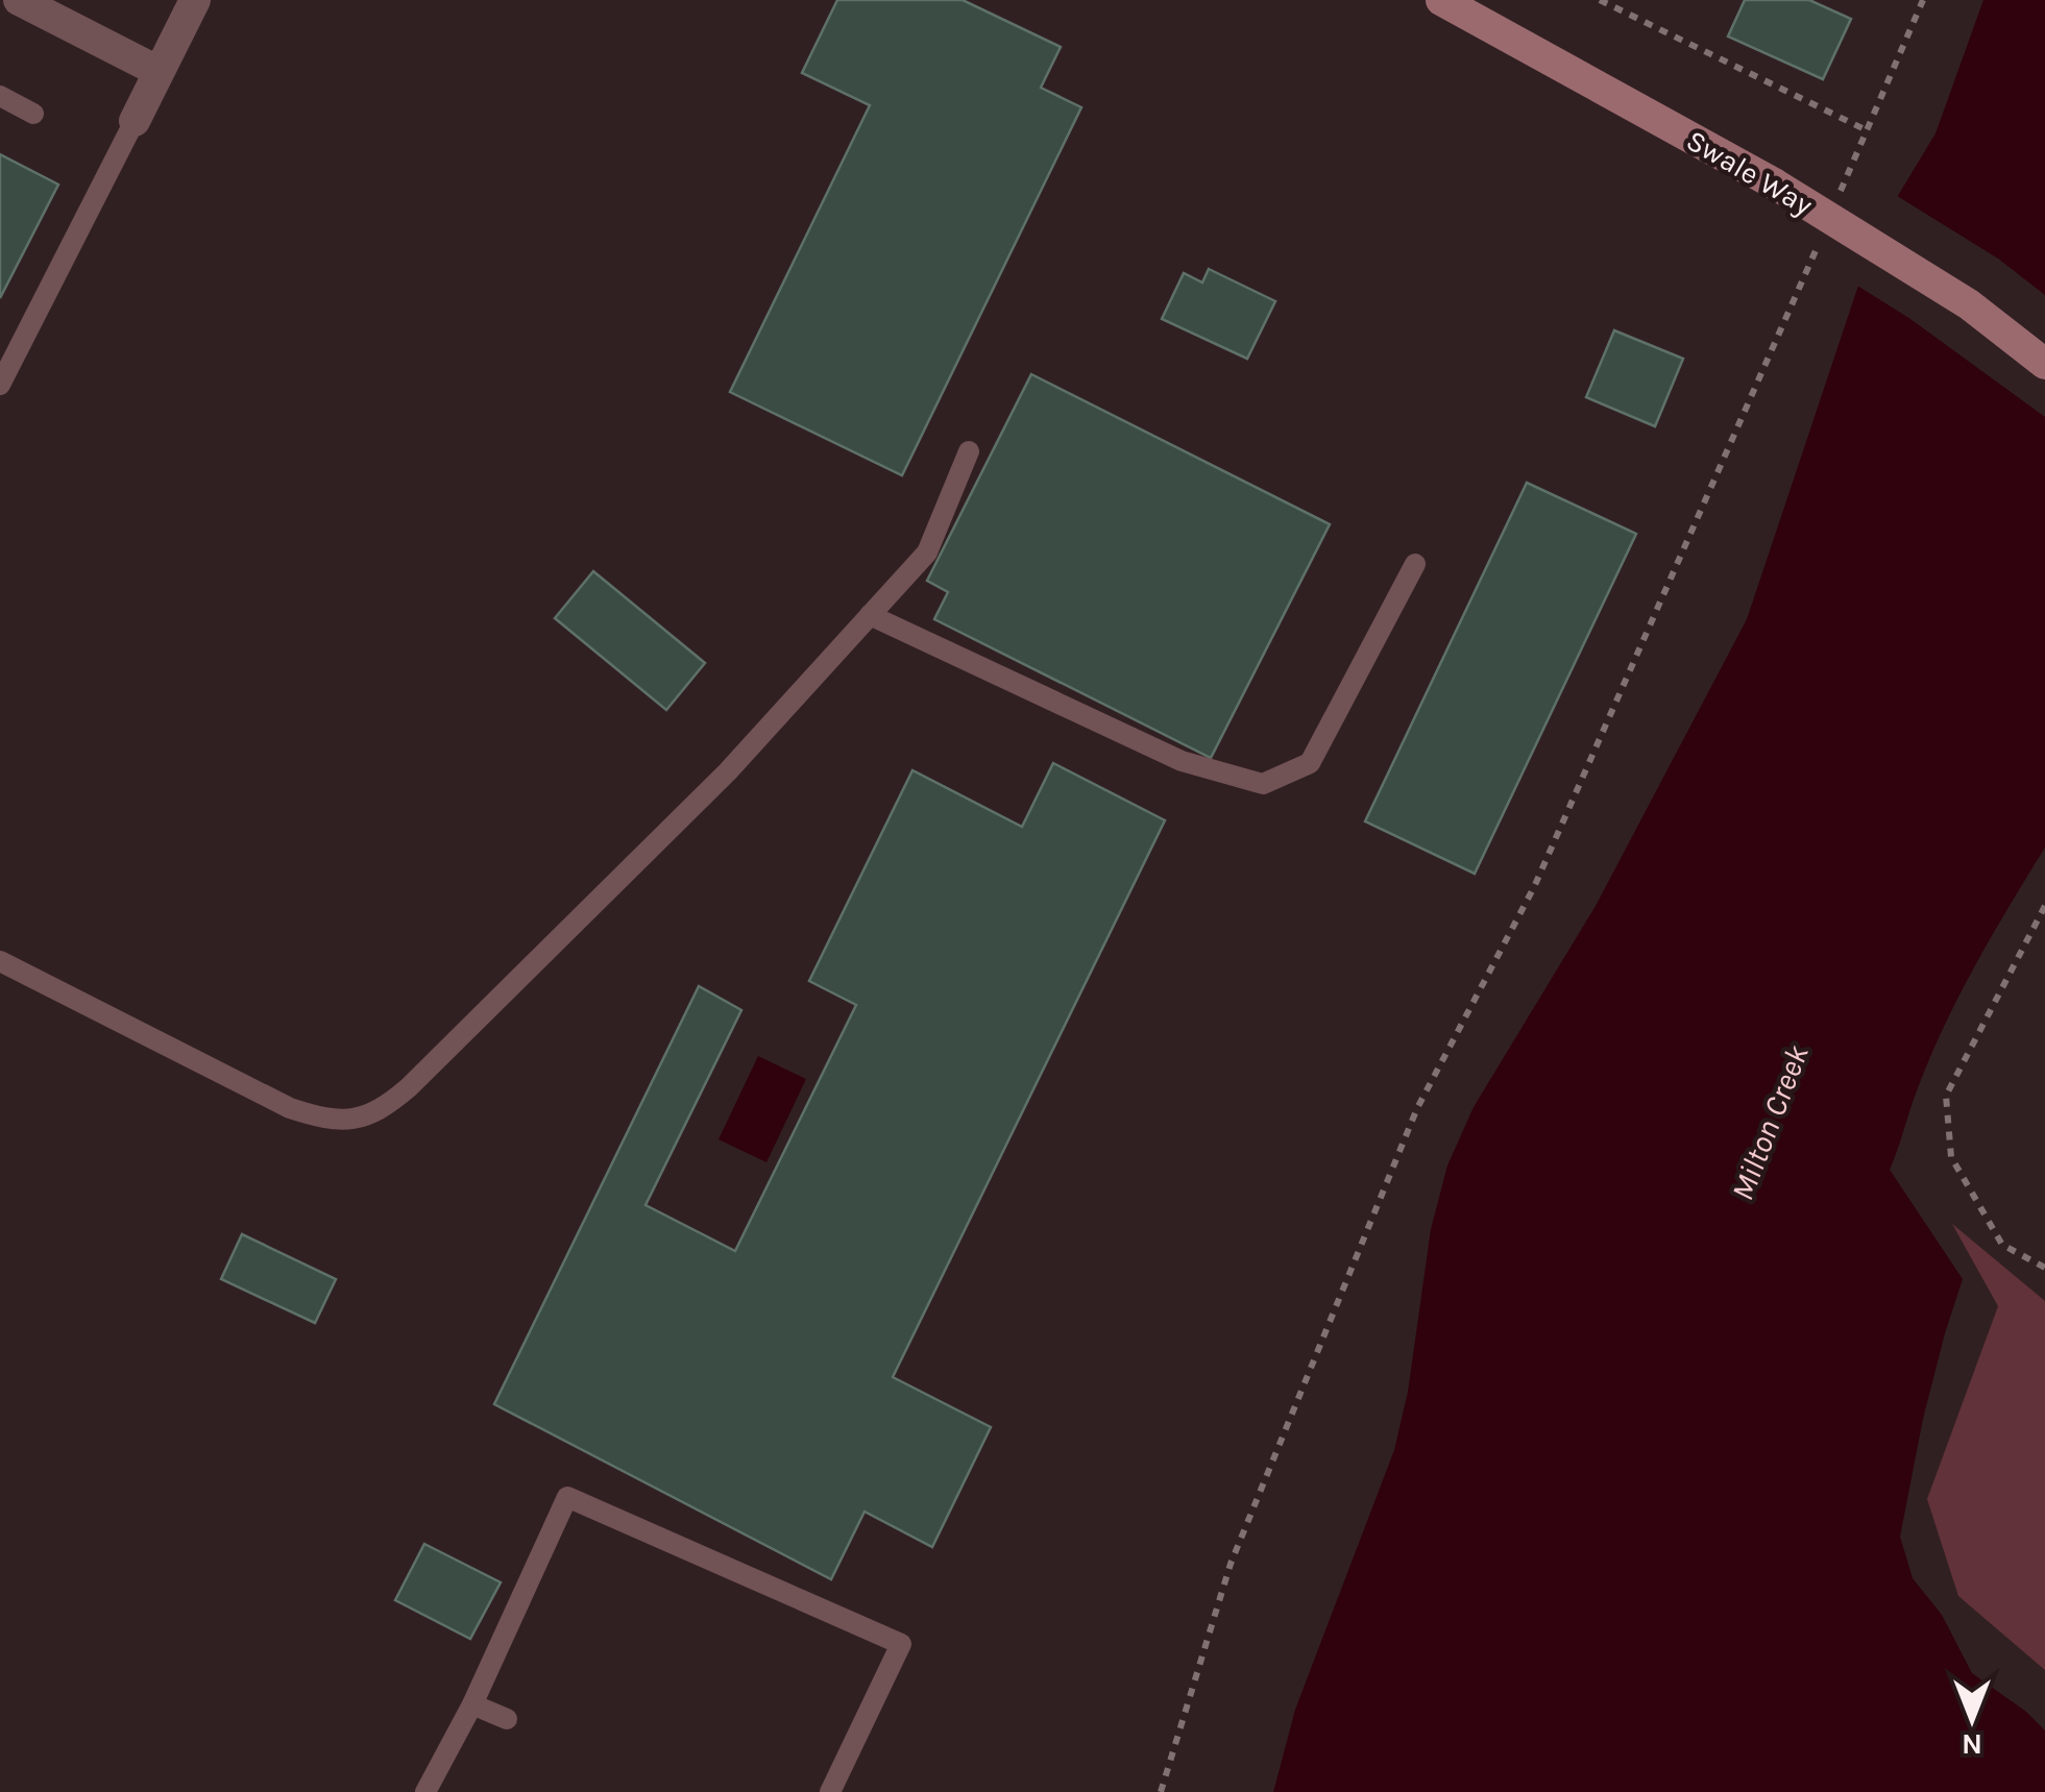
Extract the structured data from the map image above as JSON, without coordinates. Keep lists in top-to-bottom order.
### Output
{
  "streets": {
    "main road": ["Swale Way"]
  },
  "water": ["Milton Creek"],
  "north": "bottom"
}
